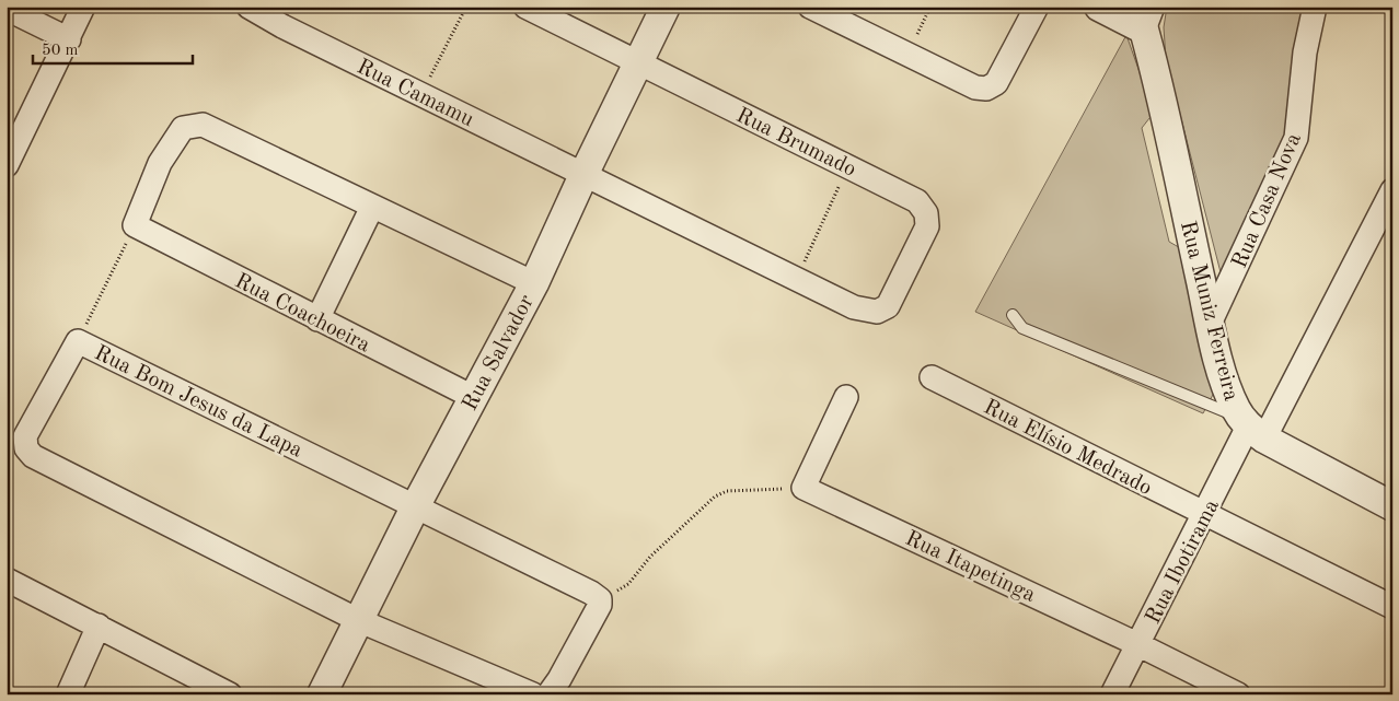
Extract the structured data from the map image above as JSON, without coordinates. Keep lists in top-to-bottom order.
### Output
{
  "streets": {
    "street": [
      "Rua Camamu",
      "Rua Brumado",
      "Rua Casa Nova",
      "Rua Muniz Ferreira",
      "Rua Coachoeira",
      "Rua Salvador",
      "Rua Bom Jesus da Lapa",
      "Rua Elísio Medrado",
      "Rua Ibotirama",
      "Rua Itapetinga"
    ]
  },
  "crossings": [
    ["Rua Camamu", "Rua Salvador"],
    ["Rua Brumado", "Rua Salvador"],
    ["Rua Casa Nova", "Rua Muniz Ferreira"],
    ["Rua Muniz Ferreira", "Rua Ibotirama"],
    ["Rua Coachoeira", "Rua Salvador"],
    ["Rua Salvador", "Rua Bom Jesus da Lapa"],
    ["Rua Elísio Medrado", "Rua Ibotirama"],
    ["Rua Ibotirama", "Rua Itapetinga"]
  ],
  "scale_bar": "50 m"
}
